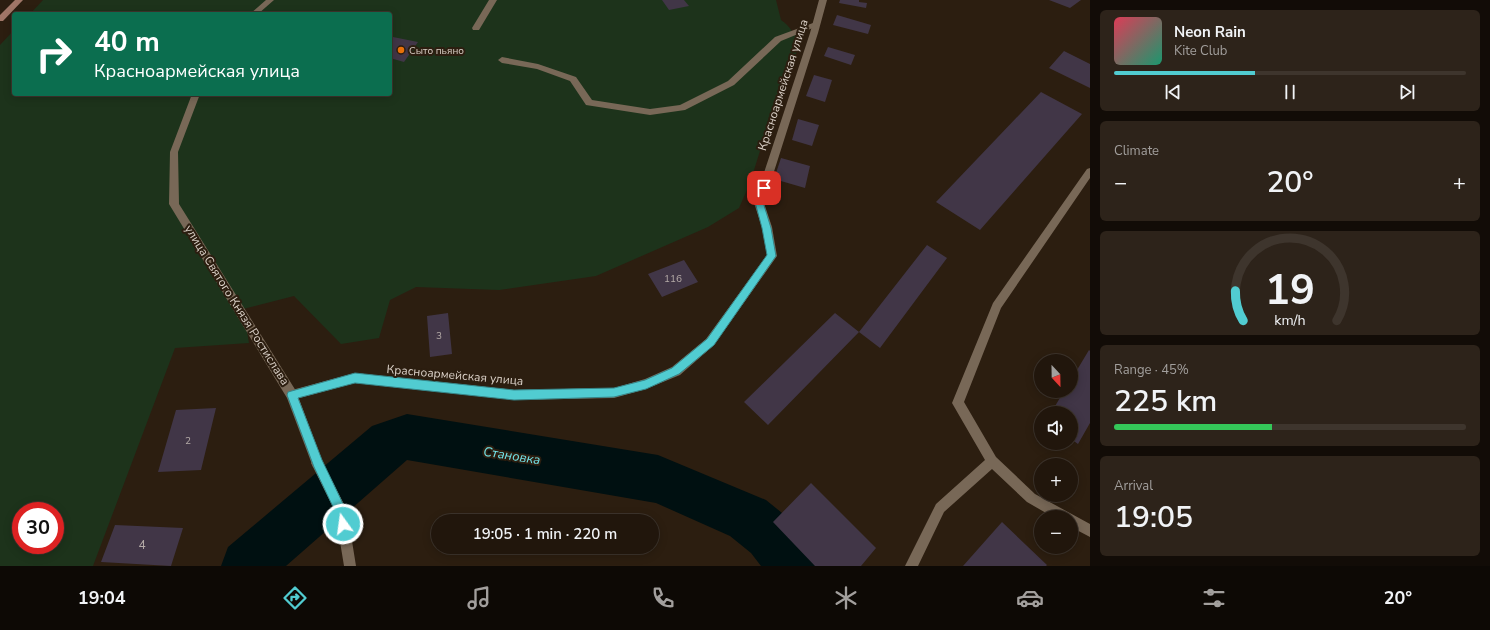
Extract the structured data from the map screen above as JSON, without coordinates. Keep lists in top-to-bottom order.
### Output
{
  "streets": {
    "street": ["Красноармейская улица", "улица Святого Князя Ростислава"]
  },
  "crossings": [
    ["Красноармейская улица", "улица Святого Князя Ростислава"]
  ],
  "water": ["Становка"],
  "places": ["Сыто пьяно"],
  "house_numbers": [
    "116",
    "3",
    "2",
    "4"
  ],
  "north": "bottom",
  "page": {
    "turn": ["40 m", "Красноармейская улица"],
    "song": ["Neon Rain", "Kite Club"],
    "tile": [
      "Climate",
      ["Range · 45%", "225 km"],
      ["Arrival", "19:05"]
    ],
    "heat": ["−", "20°", "+"],
    "map_buttons": ["+", "−"],
    "limit": "30",
    "trip": "19:05 · 1 min · 220 m",
    "tabs": ["19:04", "20°"],
    "gauge": ["19", "km/h"]
  }
}
